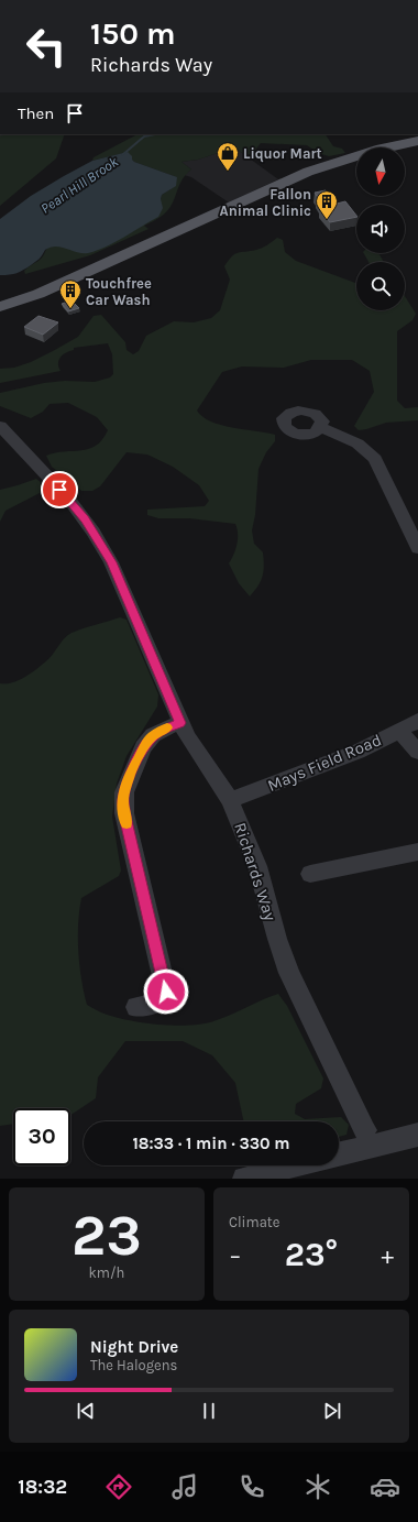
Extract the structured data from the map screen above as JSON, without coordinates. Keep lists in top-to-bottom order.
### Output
{
  "streets": {
    "street": ["Mays Field Road", "Richards Way"]
  },
  "crossings": [
    ["Mays Field Road", "Richards Way"]
  ],
  "water": ["Pearl Hill Brook"],
  "places": {
    "shop": ["Liquor Mart"],
    "building": ["Fallon Animal Clinic", "Touchfree Car Wash"]
  },
  "north": "bottom",
  "page": {
    "turn": ["150 m", "Richards Way"],
    "then": "Then",
    "limit": "30",
    "trip": "18:33 · 1 min · 330 m",
    "tile": [
      ["23", "km/h"],
      "Climate"
    ],
    "heat": ["−", "23°", "+"],
    "song": ["Night Drive", "The Halogens"],
    "tabs": "18:32"
  }
}
